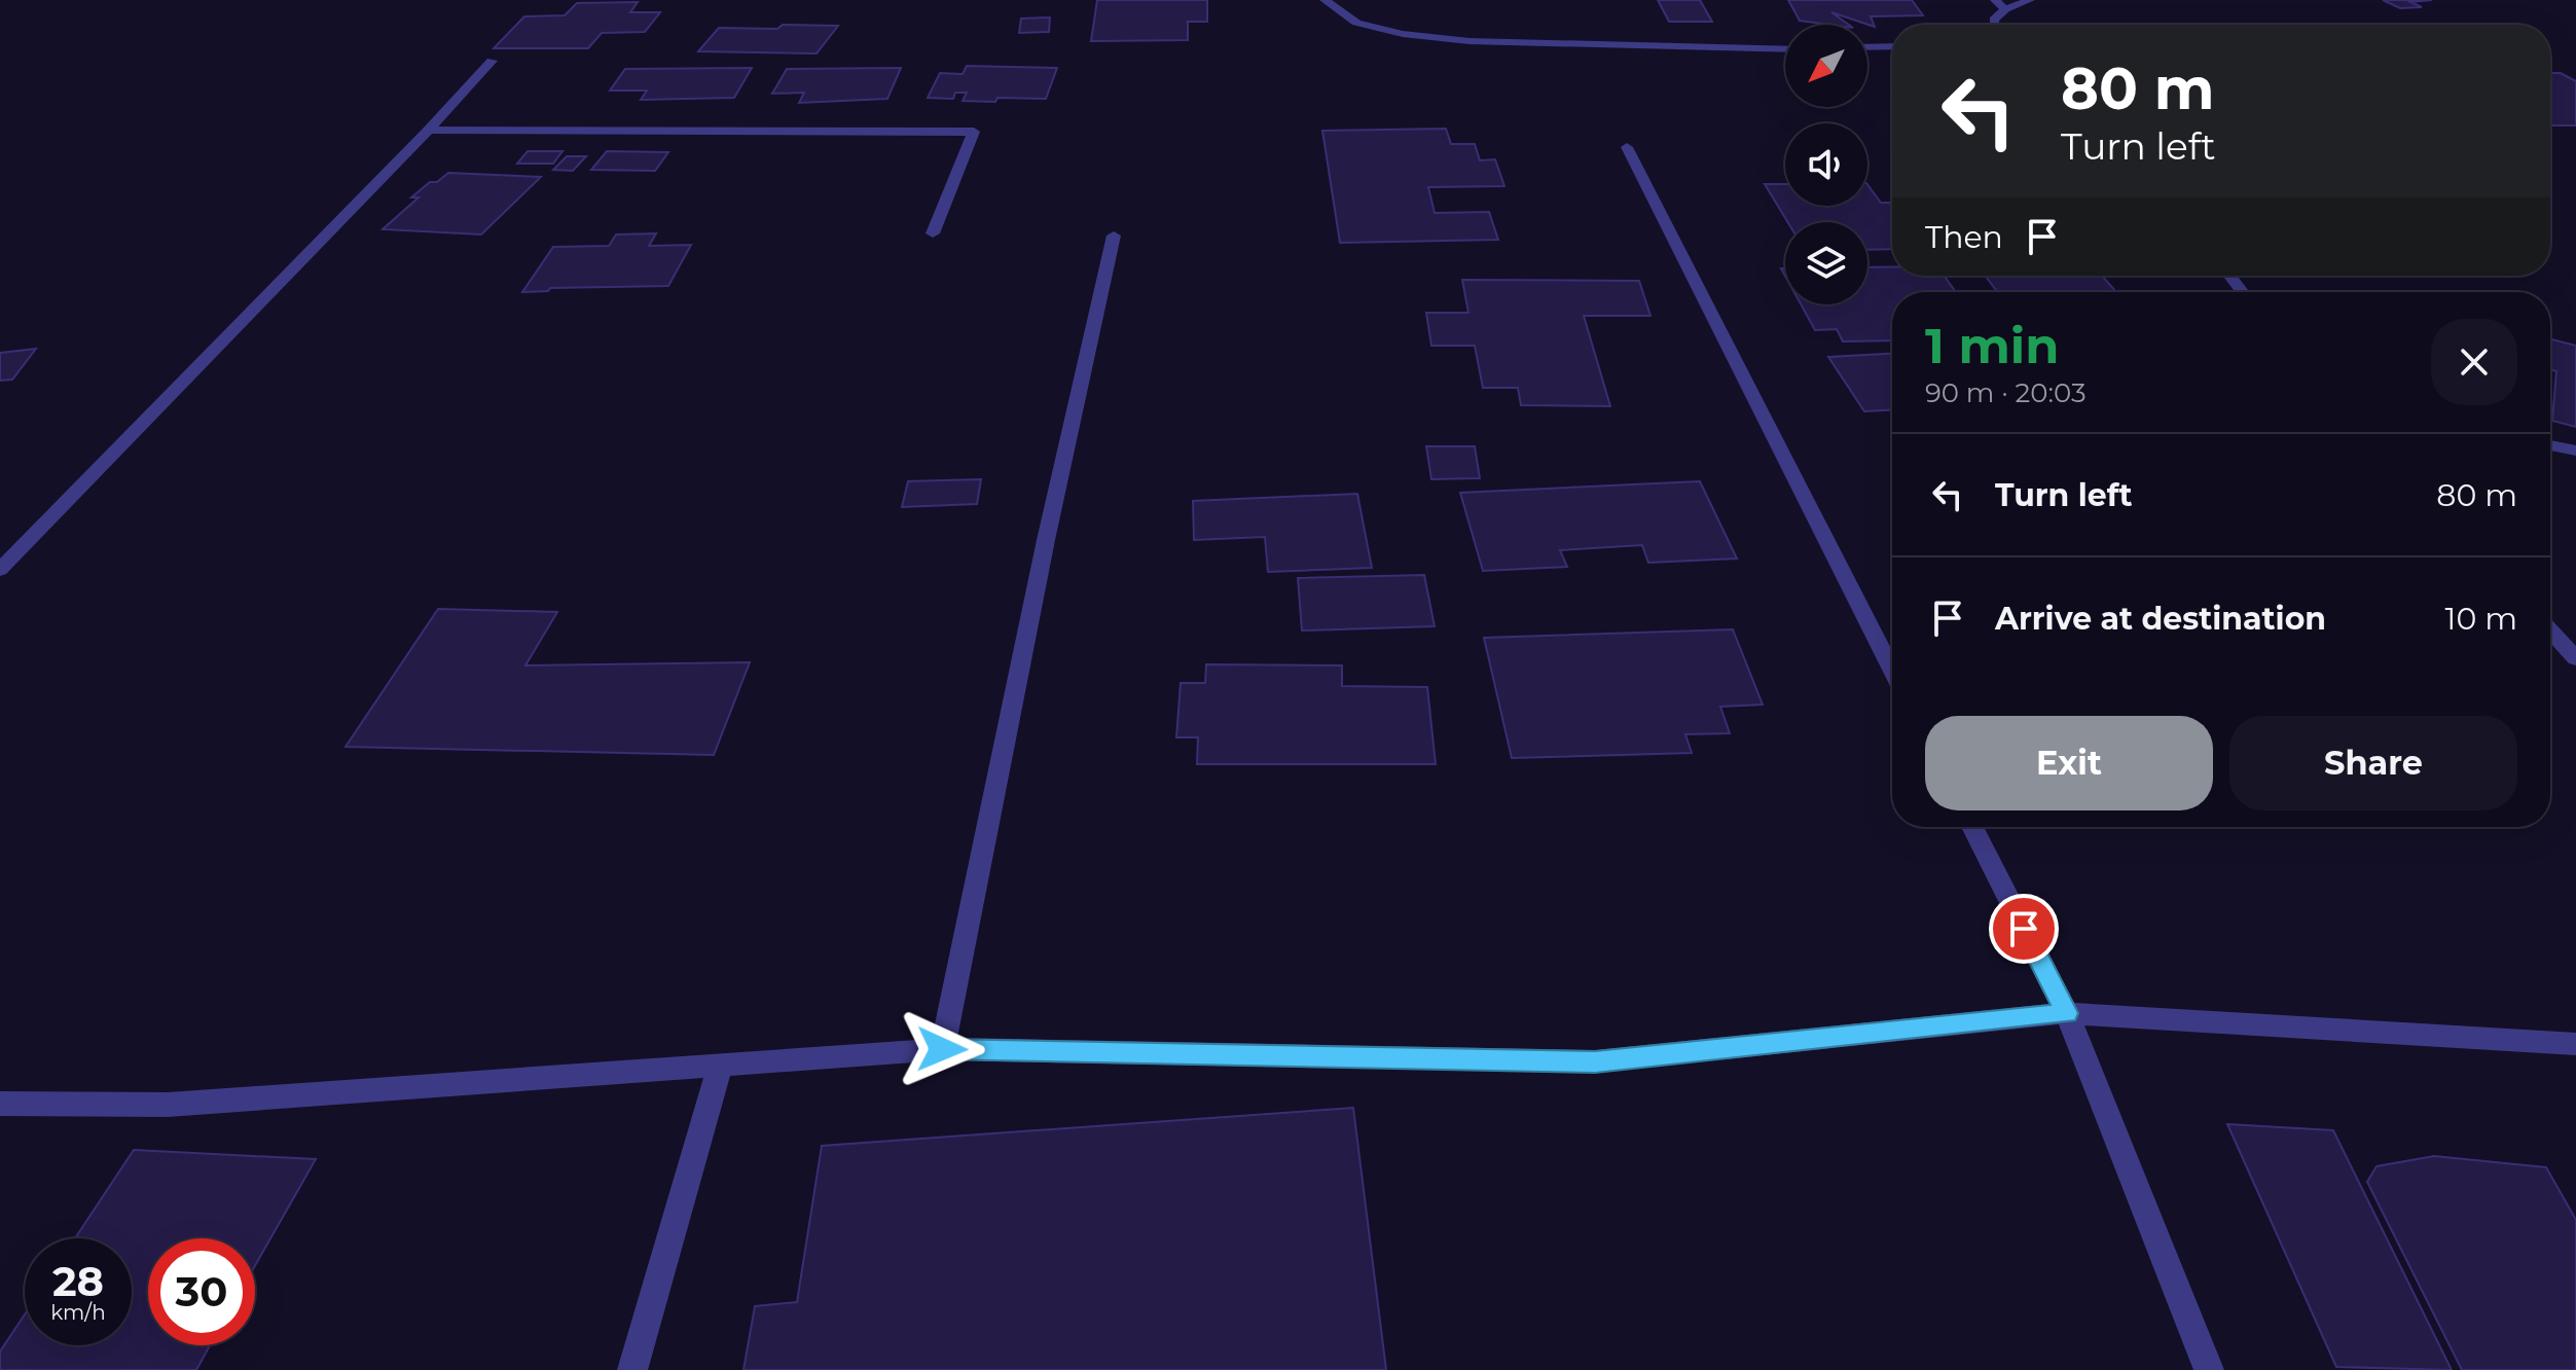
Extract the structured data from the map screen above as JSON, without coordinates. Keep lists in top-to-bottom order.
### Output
{
  "north": "bottom left",
  "page": {
    "turn": ["80 m", "Turn left"],
    "then": "Then",
    "heading": ["1 min", "90 m · 20:03"],
    "list": [
      {
        "name": "Turn left",
        "value": "80 m"
      },
      {
        "name": "Arrive at destination",
        "value": "10 m"
      }
    ],
    "buttons": ["Exit", "Share"],
    "speed": "28 km/h",
    "limit": "30"
  }
}
